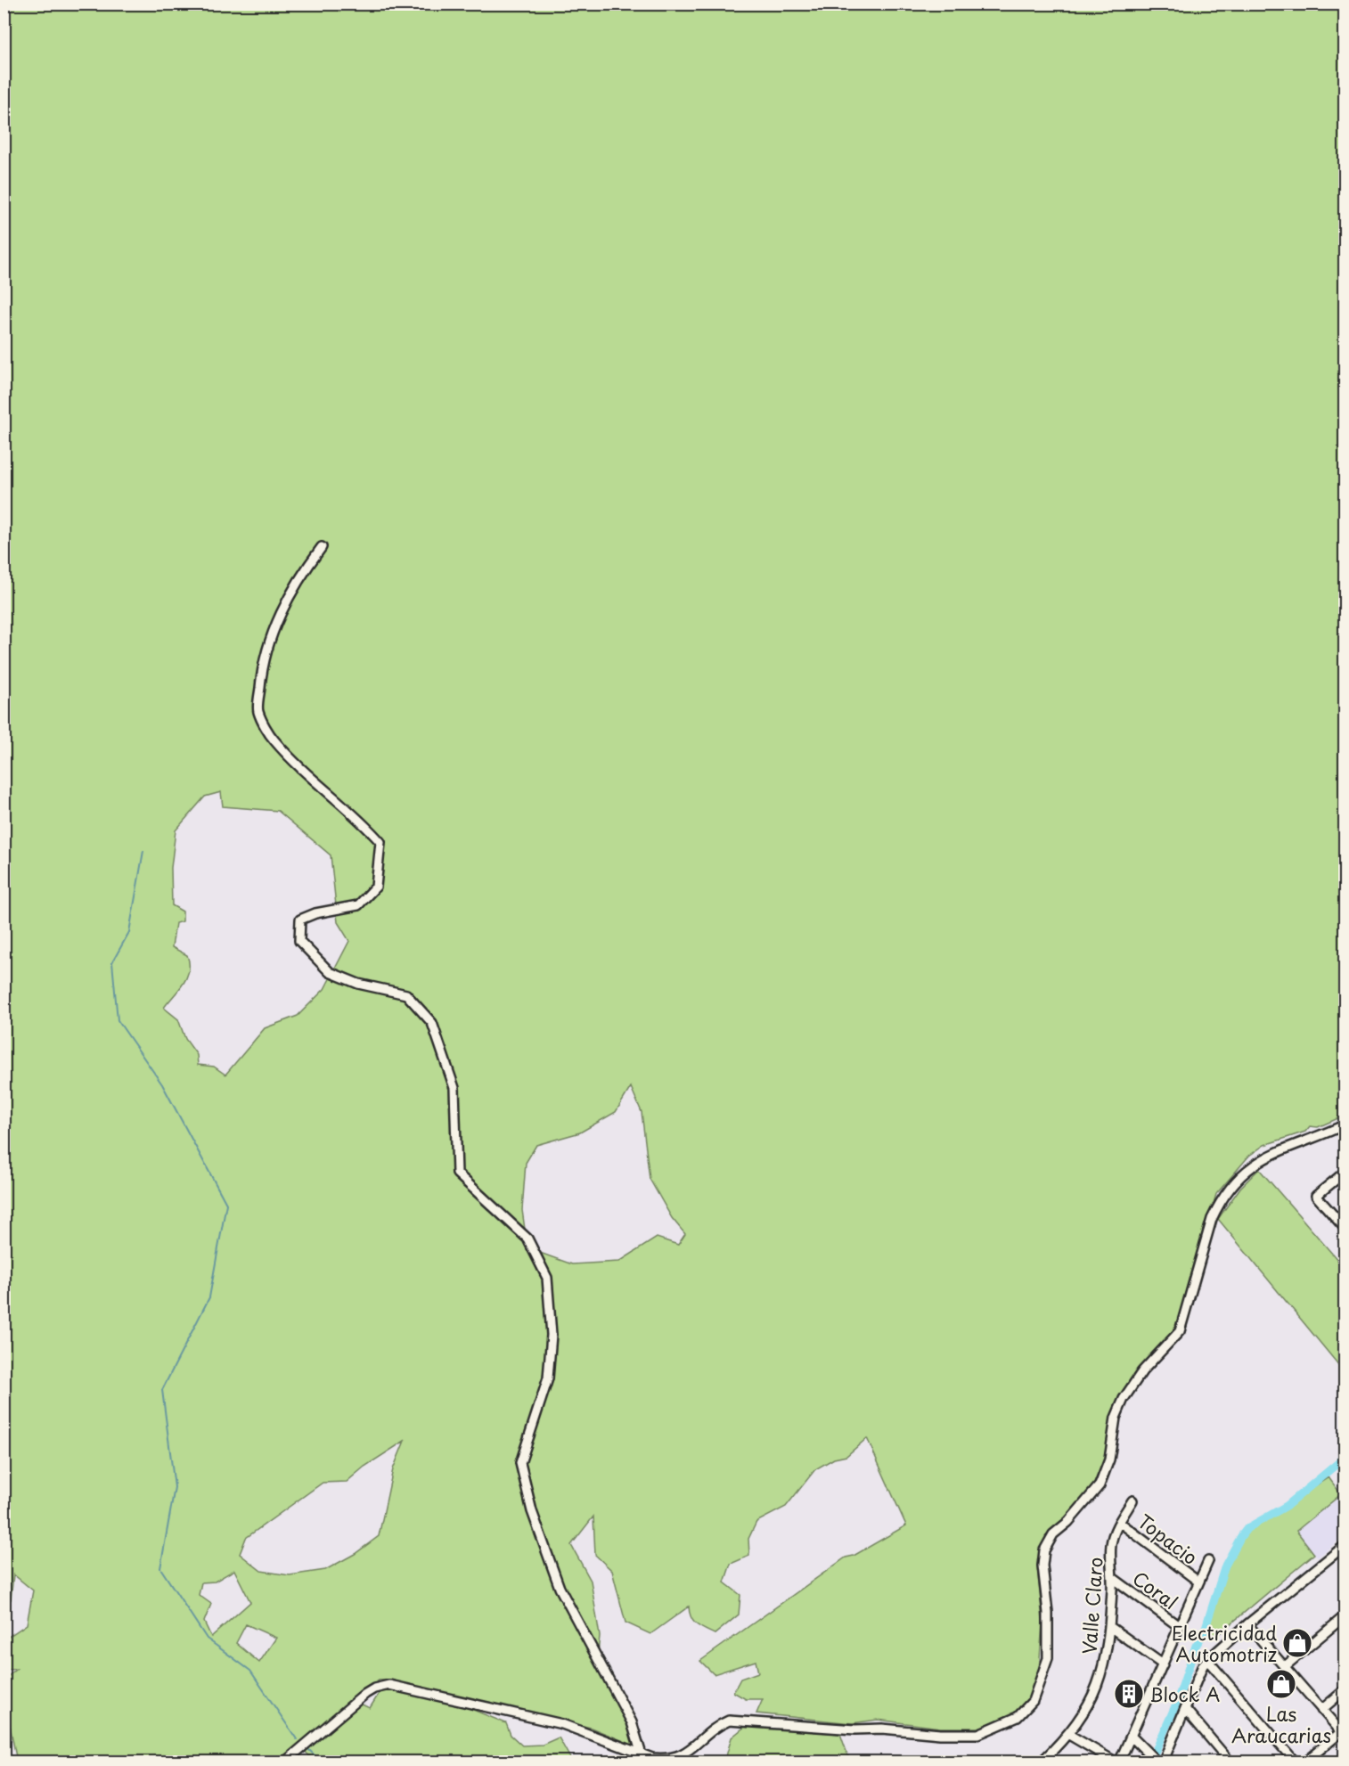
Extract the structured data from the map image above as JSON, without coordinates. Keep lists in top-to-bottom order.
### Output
{
  "streets": {
    "street": ["Topacio", "Coral", "Valle Claro"]
  },
  "crossings": [
    ["Topacio", "Valle Claro"],
    ["Coral", "Valle Claro"]
  ],
  "places": {
    "shop": ["Electricidad Automotriz", "Las Araucarias"],
    "building": ["Block A"]
  }
}
